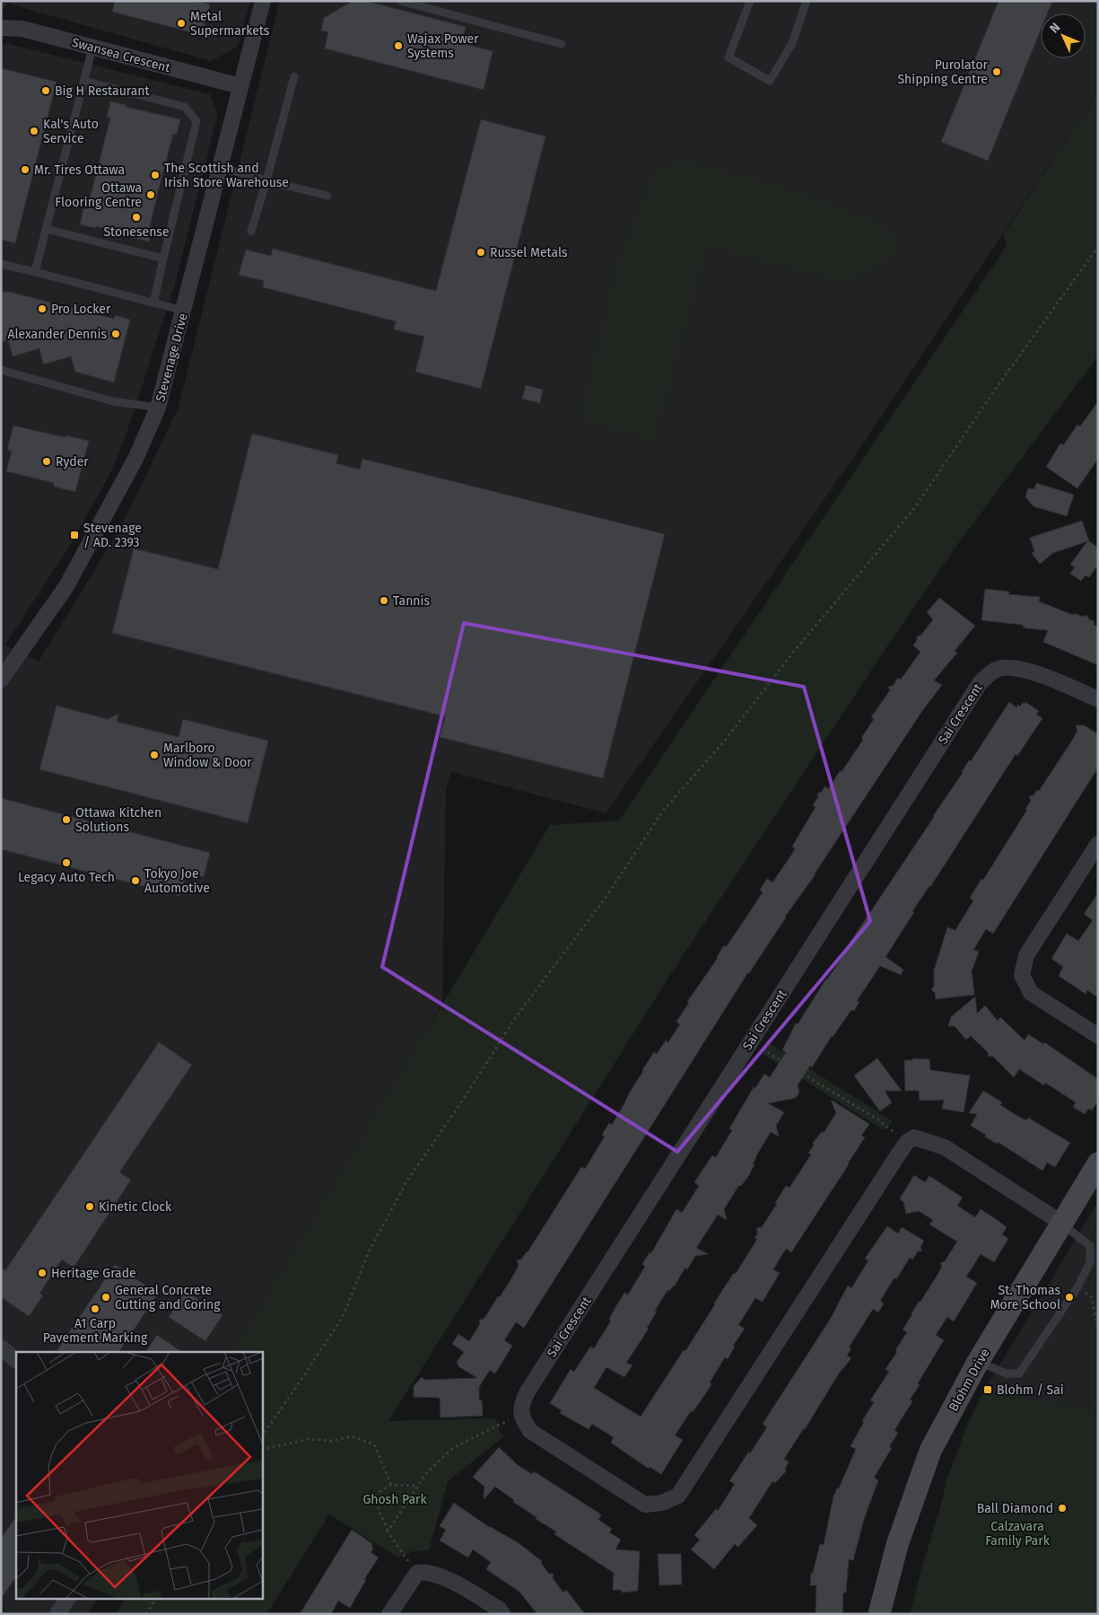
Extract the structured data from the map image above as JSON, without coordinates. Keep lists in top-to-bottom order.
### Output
{
  "streets": {
    "street": [
      "Swansea Crescent",
      "Stevenage Drive",
      "Sai Crescent",
      "Blohm Drive"
    ]
  },
  "crossings": [
    ["Swansea Crescent", "Stevenage Drive"]
  ],
  "parks": ["Ghosh Park", "Calzavara Family Park"],
  "places": {
    "other": [
      "Metal Supermarkets",
      "Wajax Power Systems",
      "Purolator Shipping Centre",
      "Big H Restaurant",
      "Kal's Auto Service",
      "Mr. Tires Ottawa",
      "The Scottish and Irish Store Warehouse",
      "Ottawa Flooring Centre",
      "Stonesense",
      "Russel Metals",
      "Pro Locker",
      "Alexander Dennis",
      "Ryder",
      "Tannis",
      "Marlboro Window & Door",
      "Ottawa Kitchen Solutions",
      "Legacy Auto Tech",
      "Tokyo Joe Automotive",
      "Kinetic Clock",
      "Heritage Grade",
      "General Concrete Cutting and Coring",
      "St. Thomas More School",
      "A1 Carp Pavement Marking",
      "Ball Diamond"
    ],
    "transit": ["Stevenage / AD. 2393", "Blohm / Sai"]
  },
  "north": "top left"
}
